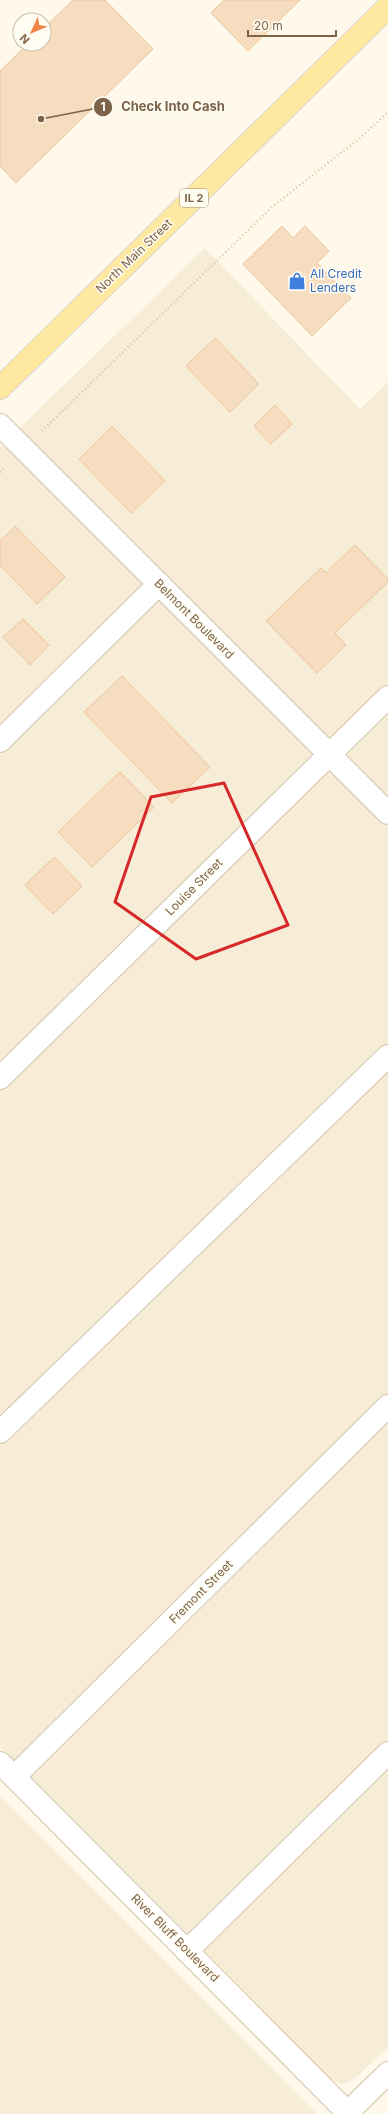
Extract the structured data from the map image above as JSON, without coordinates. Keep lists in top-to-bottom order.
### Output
{
  "streets": {
    "main road": ["IL 2", "North Main Street"],
    "street": [
      "Belmont Boulevard",
      "Louise Street",
      "Fremont Street",
      "River Bluff Boulevard"
    ]
  },
  "crossings": [
    ["Belmont Boulevard", "Louise Street"],
    ["Fremont Street", "River Bluff Boulevard"]
  ],
  "places": {
    "other": ["Check Into Cash"],
    "shop": ["All Credit Lenders"]
  },
  "scale_bar": "20 m",
  "north": "bottom left"
}
